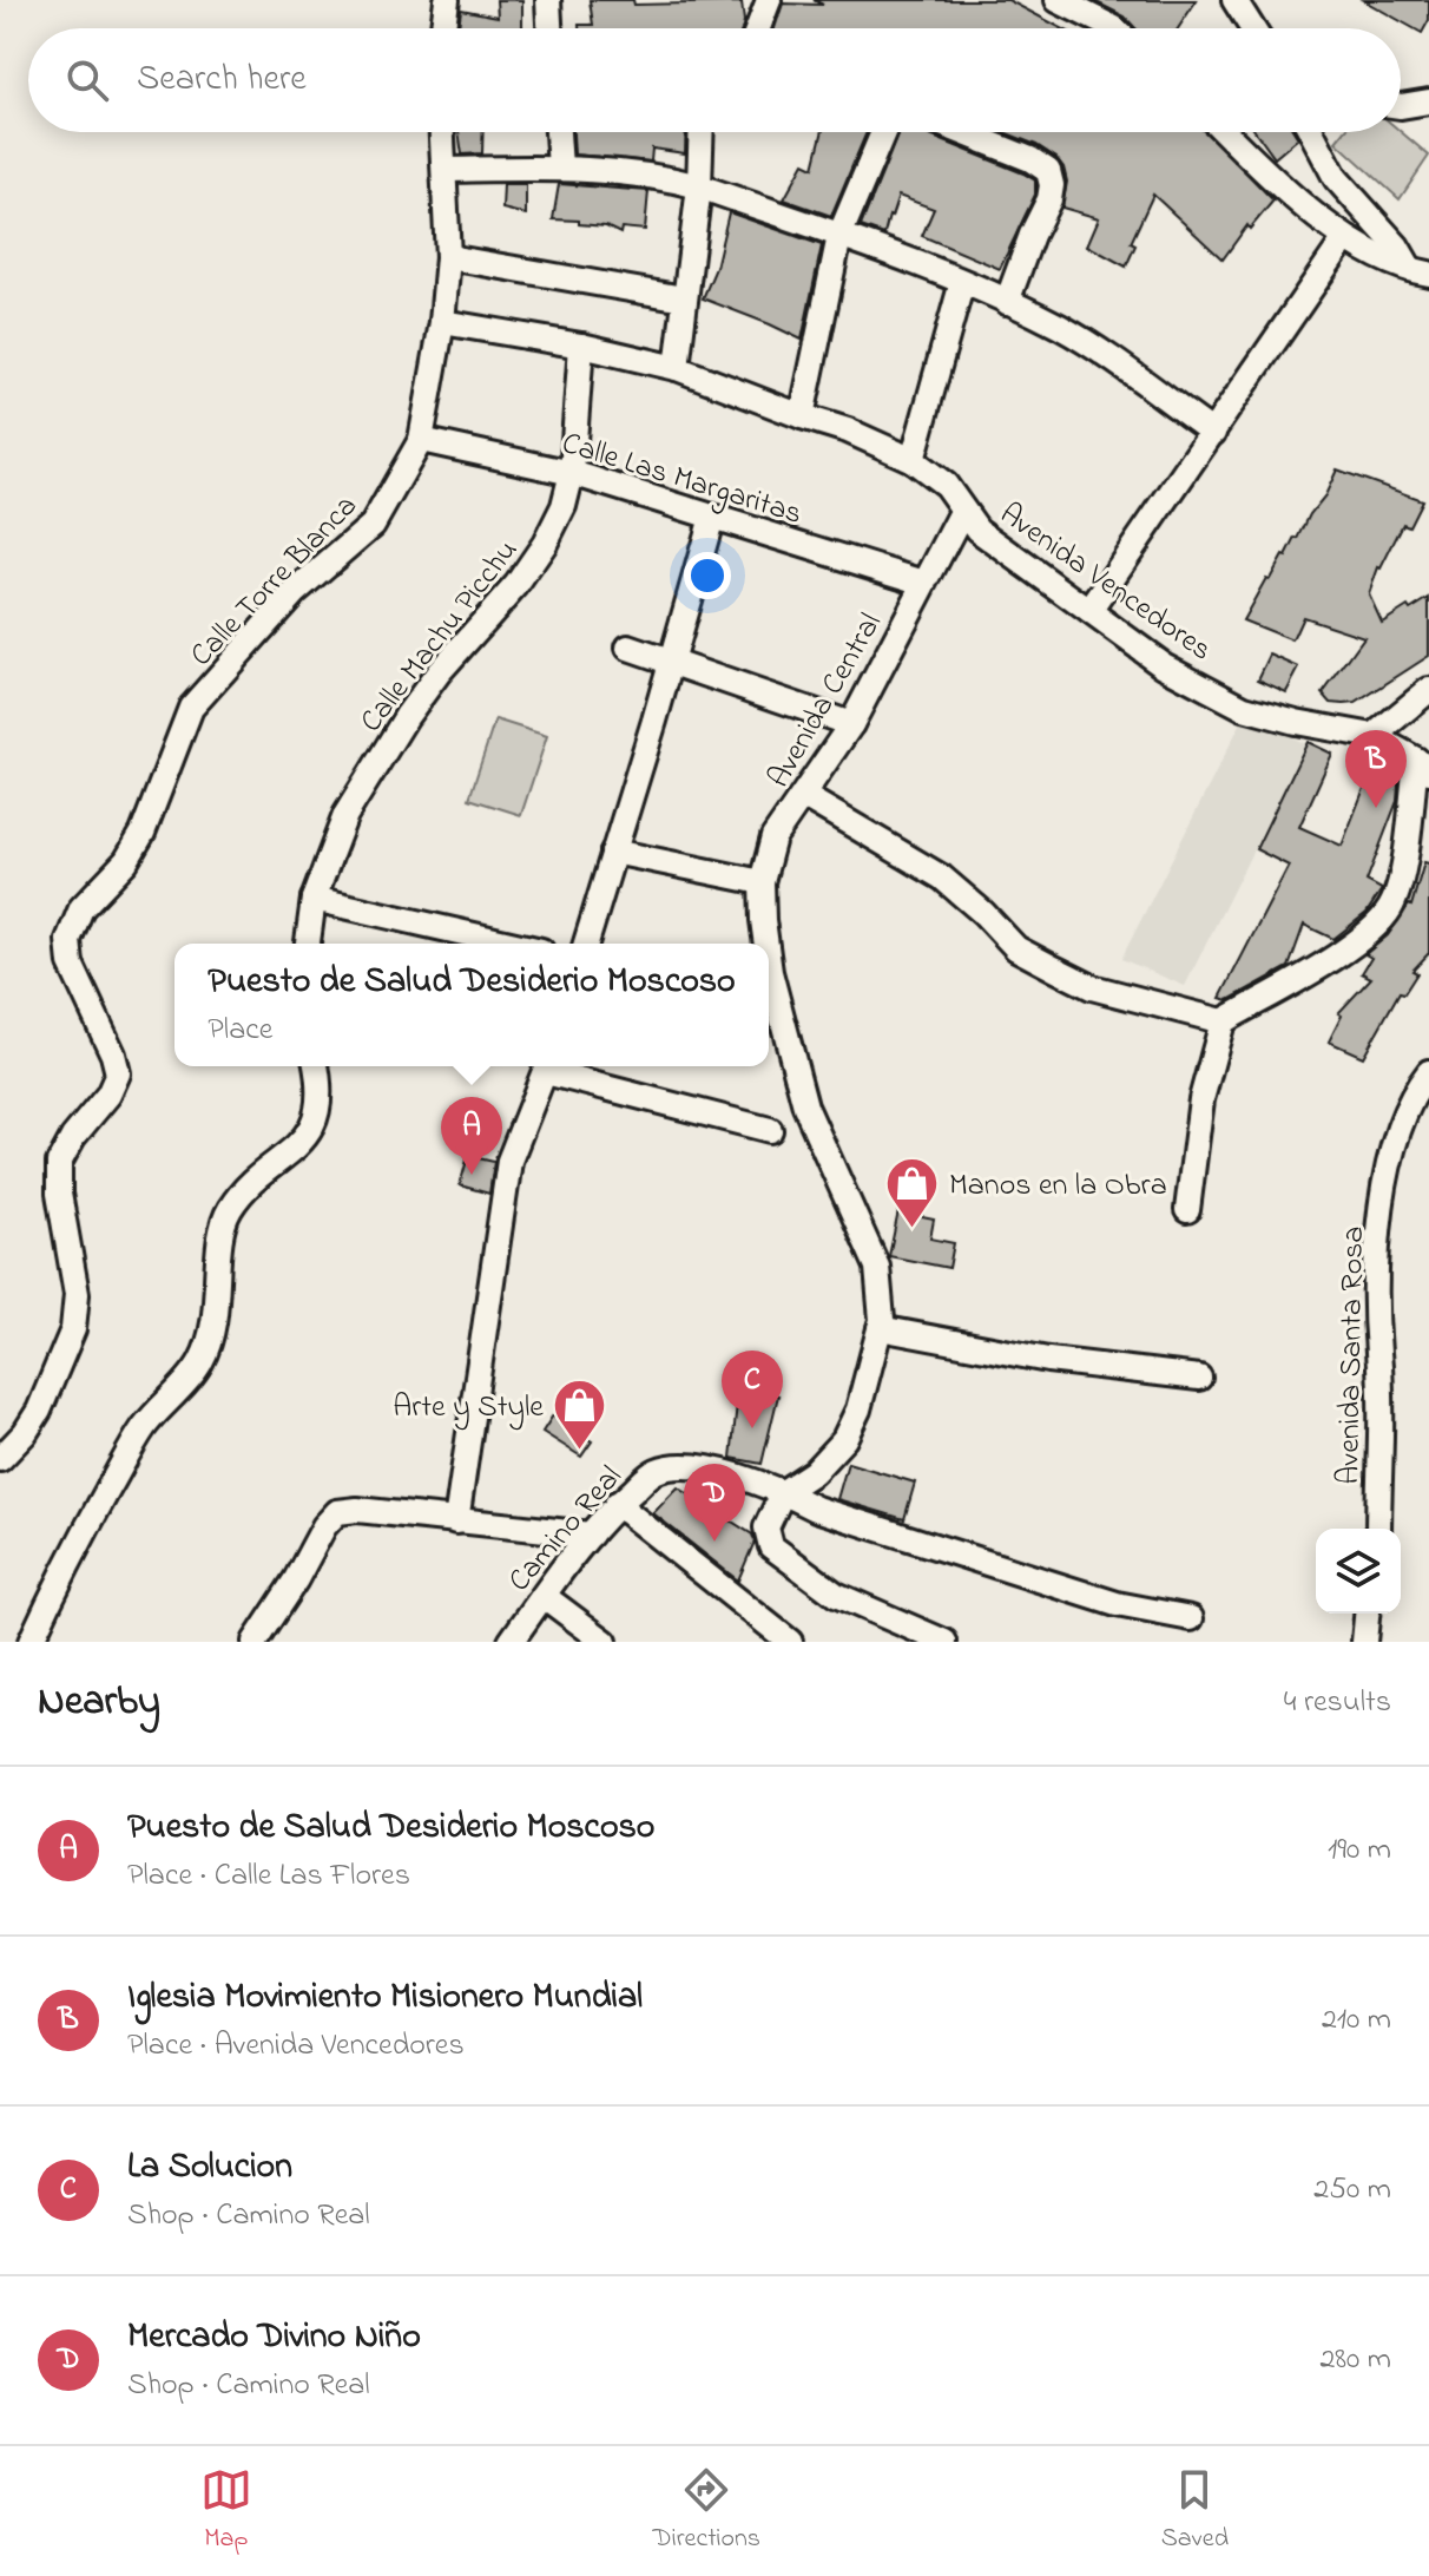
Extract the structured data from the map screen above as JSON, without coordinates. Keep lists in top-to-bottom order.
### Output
{
  "streets": {
    "street": [
      "Calle Las Margaritas",
      "Calle Torre Blanca",
      "Avenida Vencedores",
      "Calle Machu Picchu",
      "Avenida Central",
      "Avenida Santa Rosa",
      "Camino Real"
    ]
  },
  "crossings": [
    ["Calle Las Margaritas", "Calle Torre Blanca"],
    ["Calle Las Margaritas", "Calle Machu Picchu"],
    ["Calle Las Margaritas", "Avenida Central"],
    ["Calle Torre Blanca", "Avenida Vencedores"],
    ["Avenida Vencedores", "Calle Machu Picchu"],
    ["Avenida Vencedores", "Avenida Central"],
    ["Avenida Central", "Camino Real"]
  ],
  "places": {
    "shop": ["Manos en la Obra", "Arte y Style"]
  },
  "page": {
    "search": "Search here",
    "pins": [
      "B",
      "A",
      "C",
      "D"
    ],
    "popup": ["Puesto de Salud Desiderio Moscoso", "Place"],
    "heading": ["Nearby", "4 results"],
    "list": [
      {
        "mark": "A",
        "name": "Puesto de Salud Desiderio Moscoso",
        "note": "Place · Calle Las Flores",
        "value": "190 m"
      },
      {
        "mark": "B",
        "name": "Iglesia Movimiento Misionero Mundial",
        "note": "Place · Avenida Vencedores",
        "value": "210 m"
      },
      {
        "mark": "C",
        "name": "La Solucion",
        "note": "Shop · Camino Real",
        "value": "250 m"
      },
      {
        "mark": "D",
        "name": "Mercado Divino Niño",
        "note": "Shop · Camino Real",
        "value": "280 m"
      }
    ],
    "nav": ["Map", "Directions", "Saved"]
  }
}
